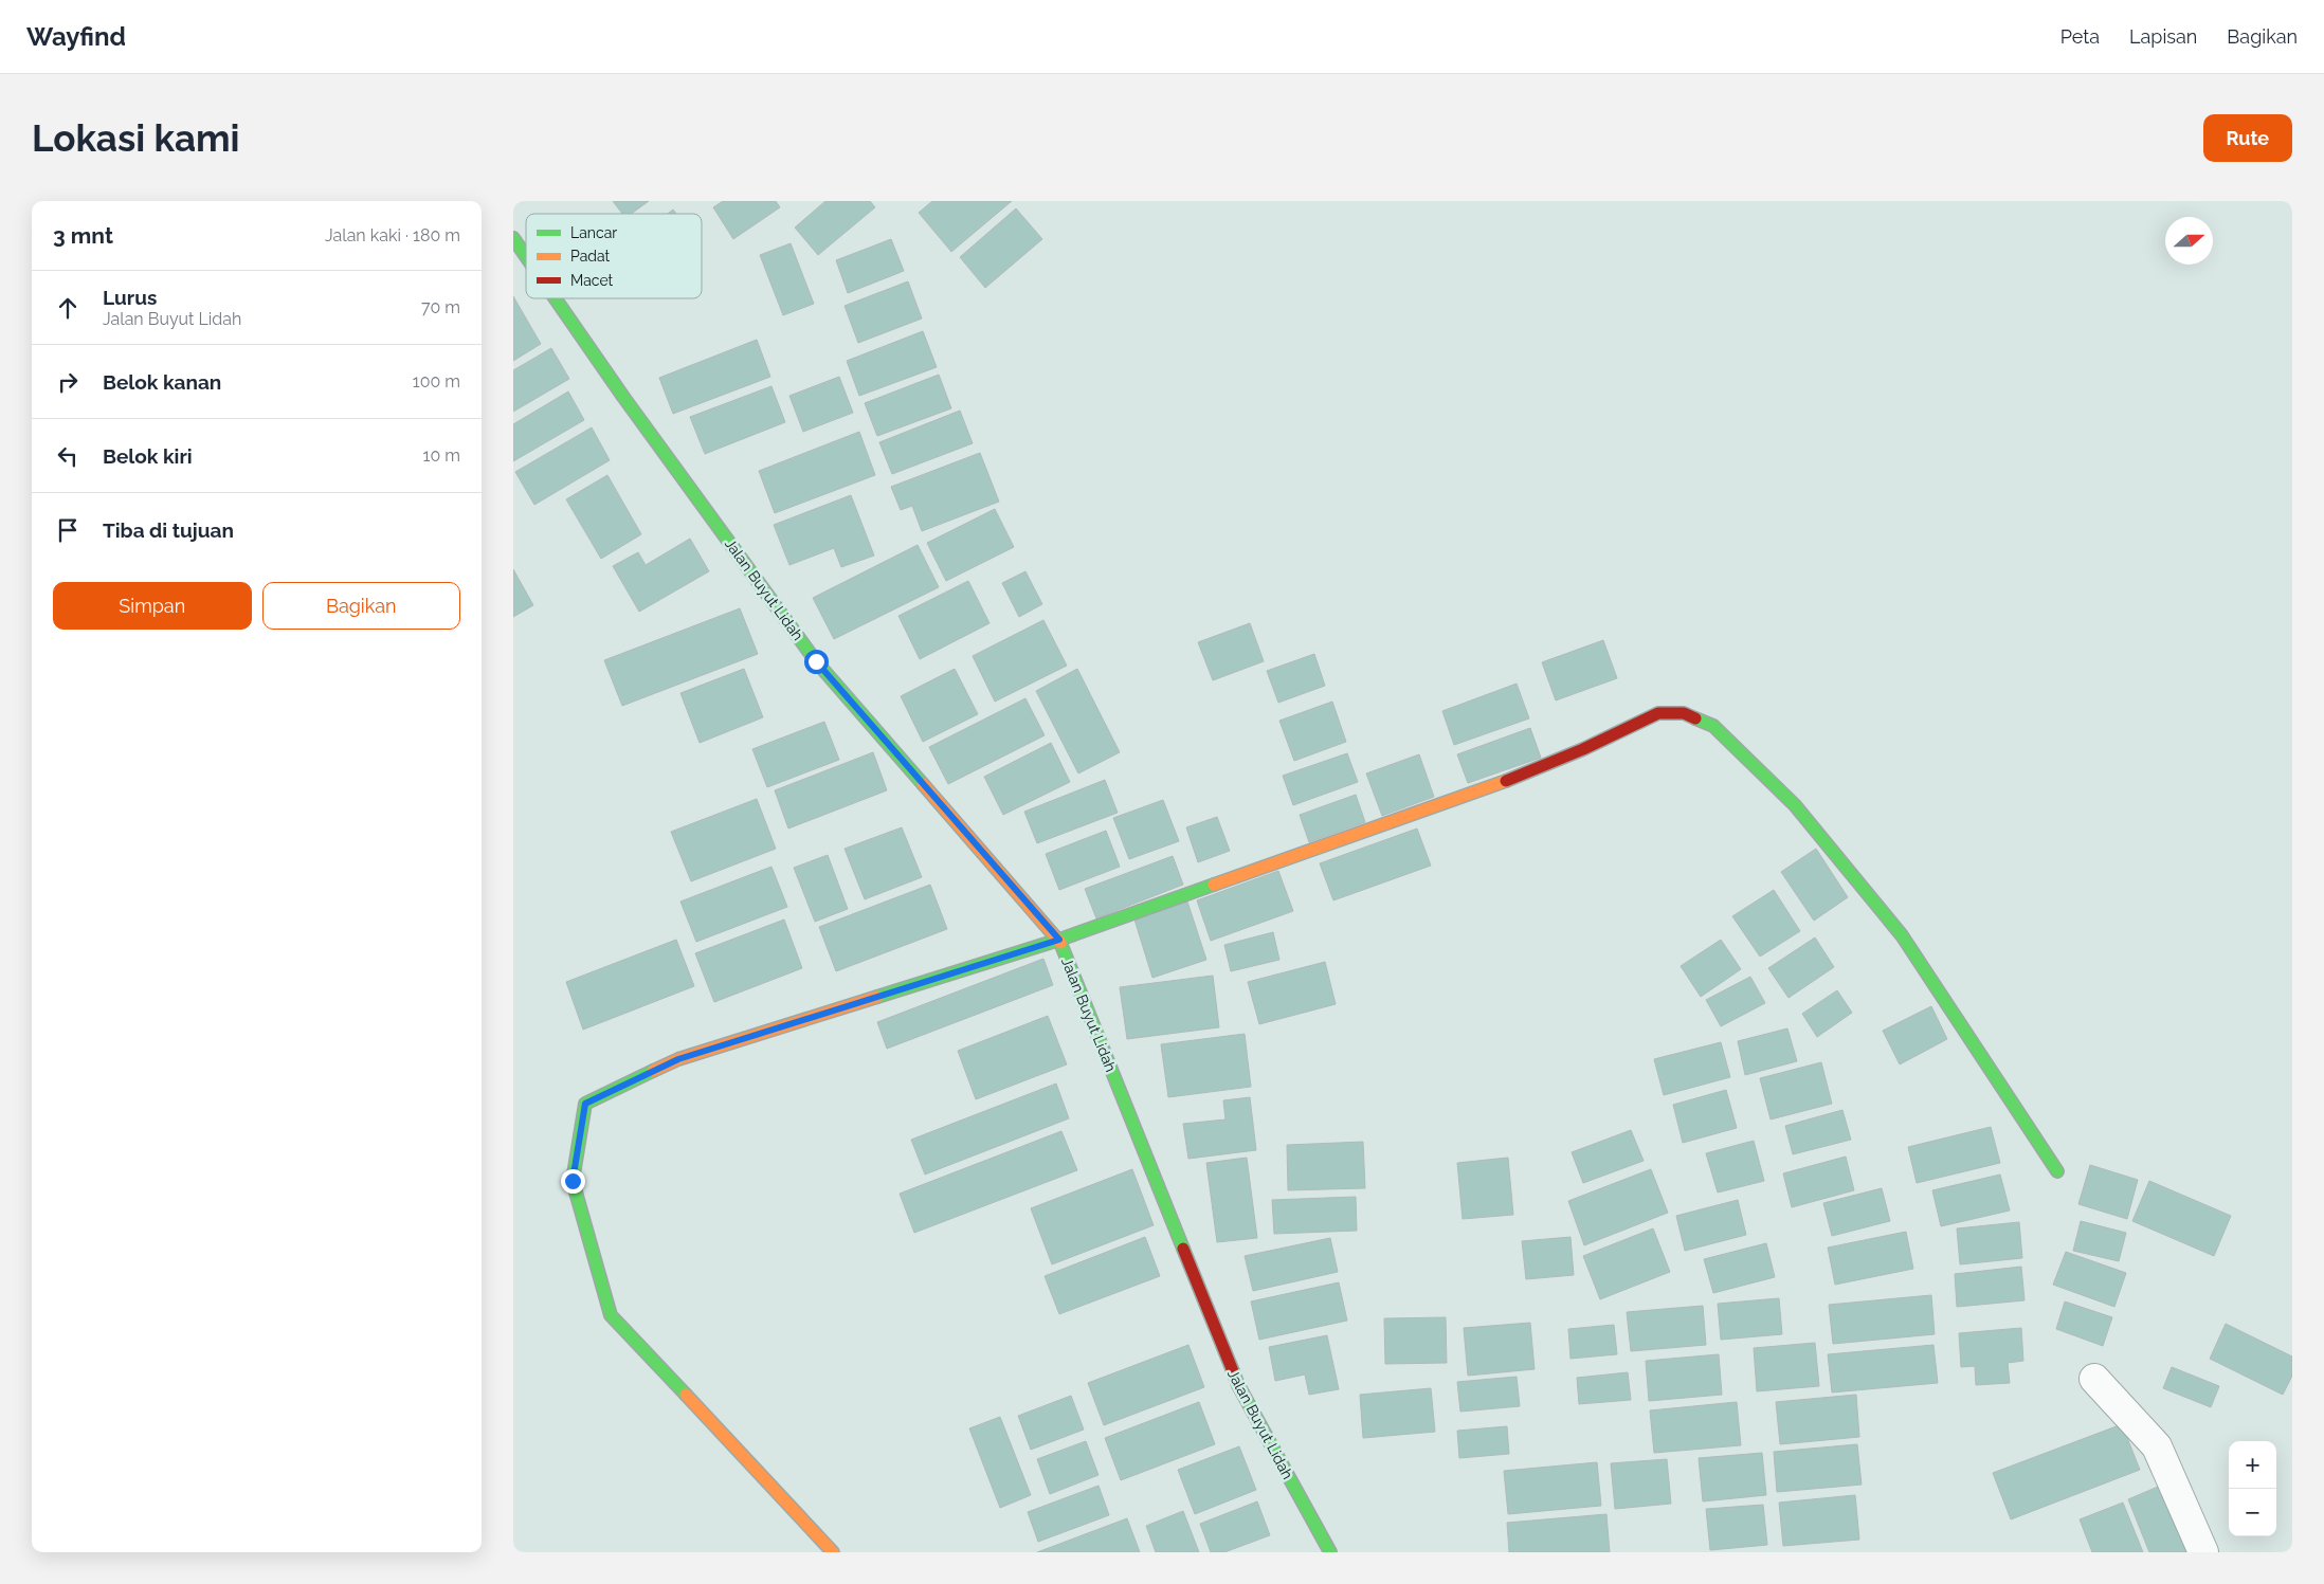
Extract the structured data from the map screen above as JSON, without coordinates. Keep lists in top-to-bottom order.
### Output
{
  "streets": {
    "street": ["Jalan Buyut Lidah"]
  },
  "legend": ["Lancar", "Padat", "Macet"],
  "north": "right",
  "page": {
    "header": "Wayfind",
    "nav": ["Peta", "Lapisan", "Bagikan"],
    "buttons": [
      "Rute",
      ["Simpan", "Bagikan"]
    ],
    "title": "Lokasi kami",
    "heading": ["3 mnt", "Jalan kaki · 180 m"],
    "list": [
      ["Lurus", "Jalan Buyut Lidah", "70 m"],
      ["Belok kanan", "100 m"],
      ["Belok kiri", "10 m"],
      "Tiba di tujuan"
    ],
    "map_buttons": ["+", "−"]
  }
}
